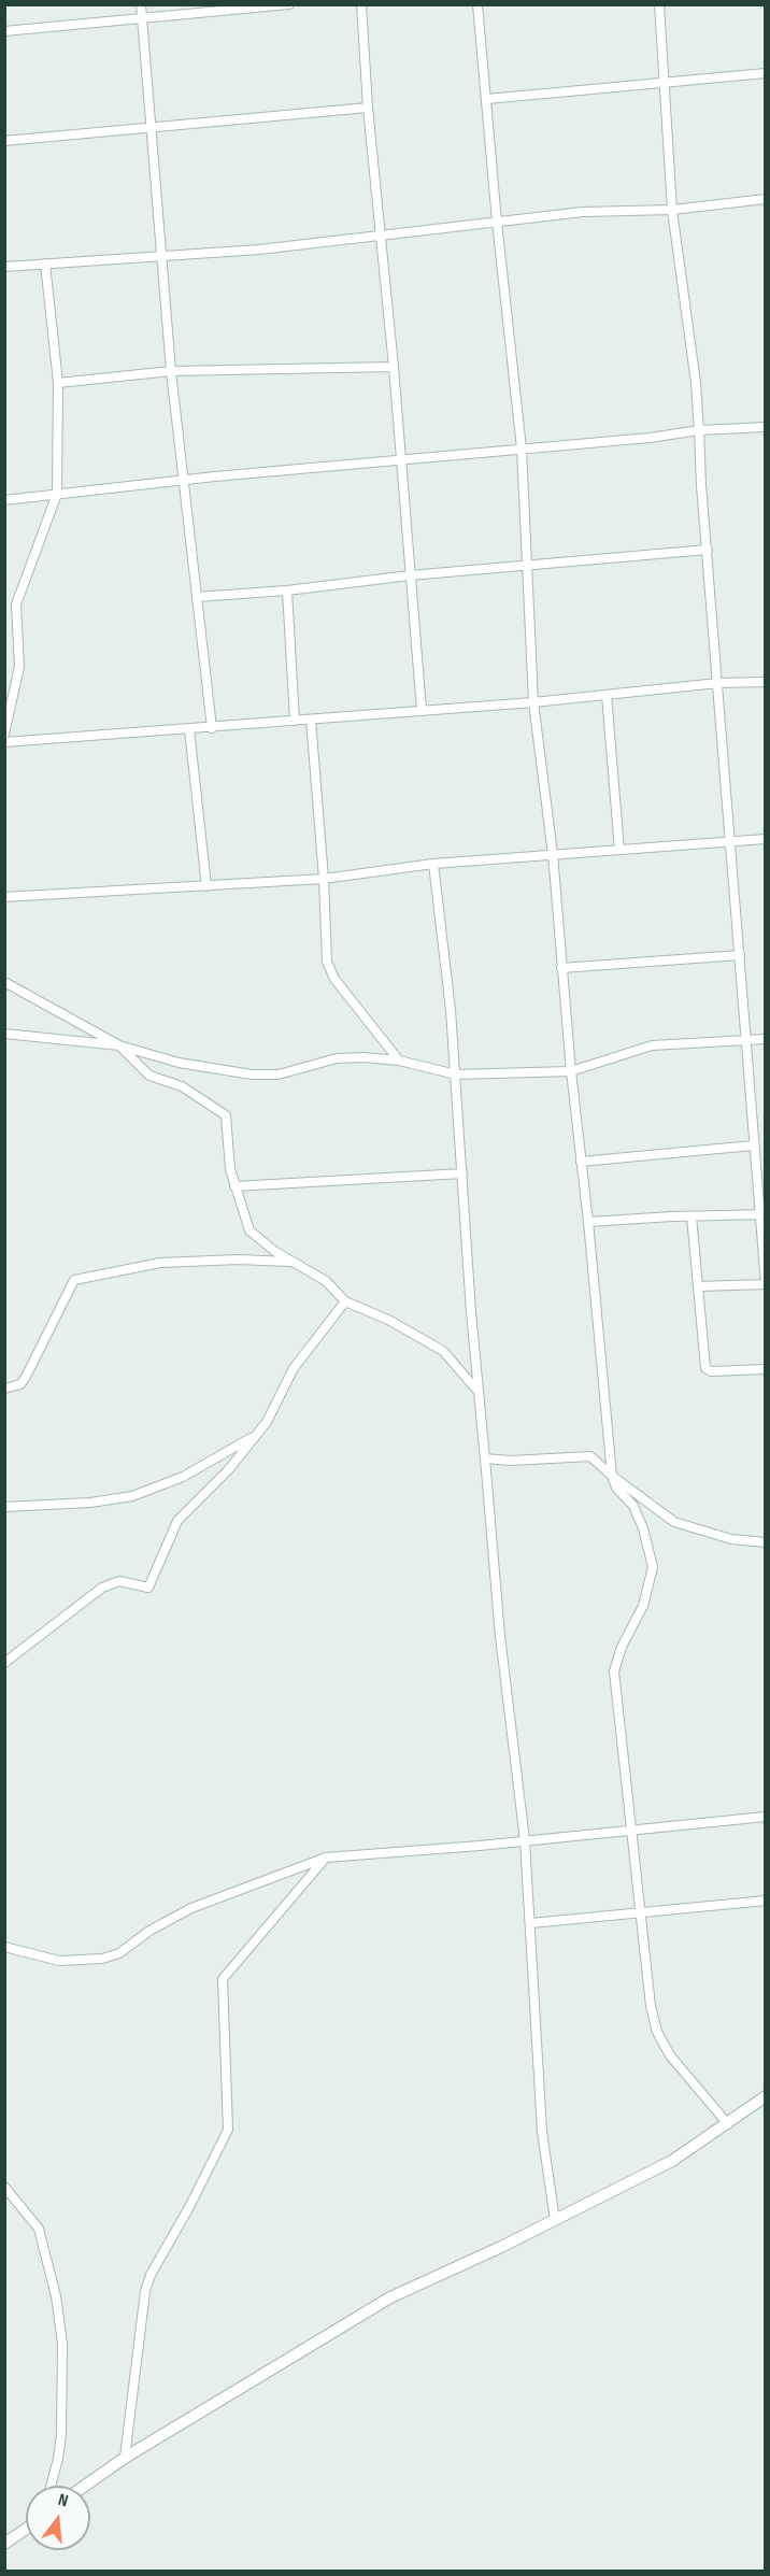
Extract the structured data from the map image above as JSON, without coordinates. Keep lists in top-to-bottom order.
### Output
{
  "north": "top"
}
